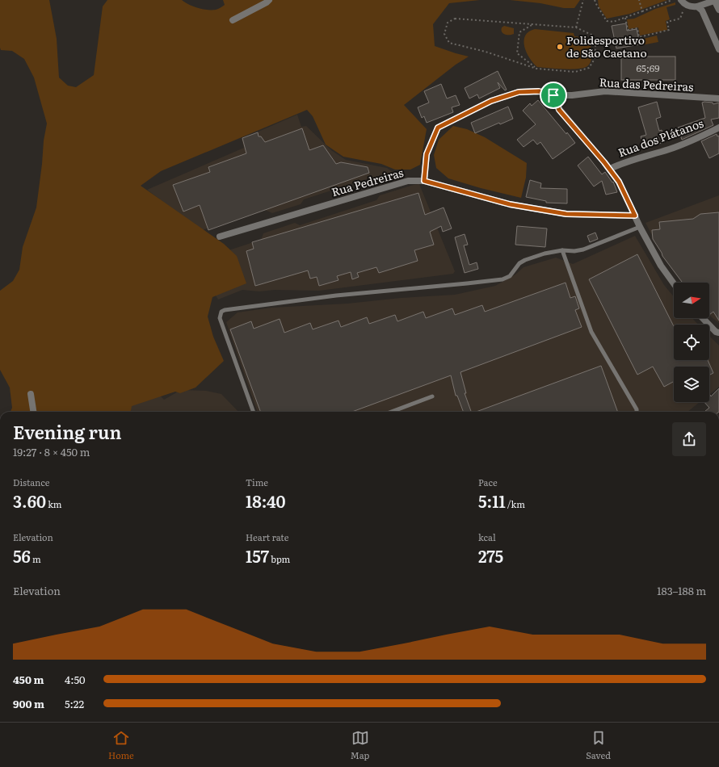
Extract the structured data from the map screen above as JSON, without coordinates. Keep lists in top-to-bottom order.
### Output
{
  "streets": {
    "street": ["Rua das Pedreiras", "Rua dos Plátanos", "Rua Pedreiras"]
  },
  "places": ["Polidesportivo de São Caetano"],
  "house_numbers": ["65;69"],
  "north": "right",
  "page": {
    "heading": ["Evening run", "19:27 · 8 × 450 m"],
    "stats": [
      ["Distance", "3.60 km"],
      ["Time", "18:40"],
      ["Pace", "5:11 /km"],
      ["Elevation", "56 m"],
      ["Heart rate", "157 bpm"],
      ["kcal", "275"]
    ],
    "chart": ["Elevation", "183–188 m"],
    "list": [
      {
        "name": "450 m",
        "note": "4:50"
      },
      {
        "name": "900 m",
        "note": "5:22"
      }
    ],
    "tabs": ["Home", "Map", "Saved"]
  }
}
